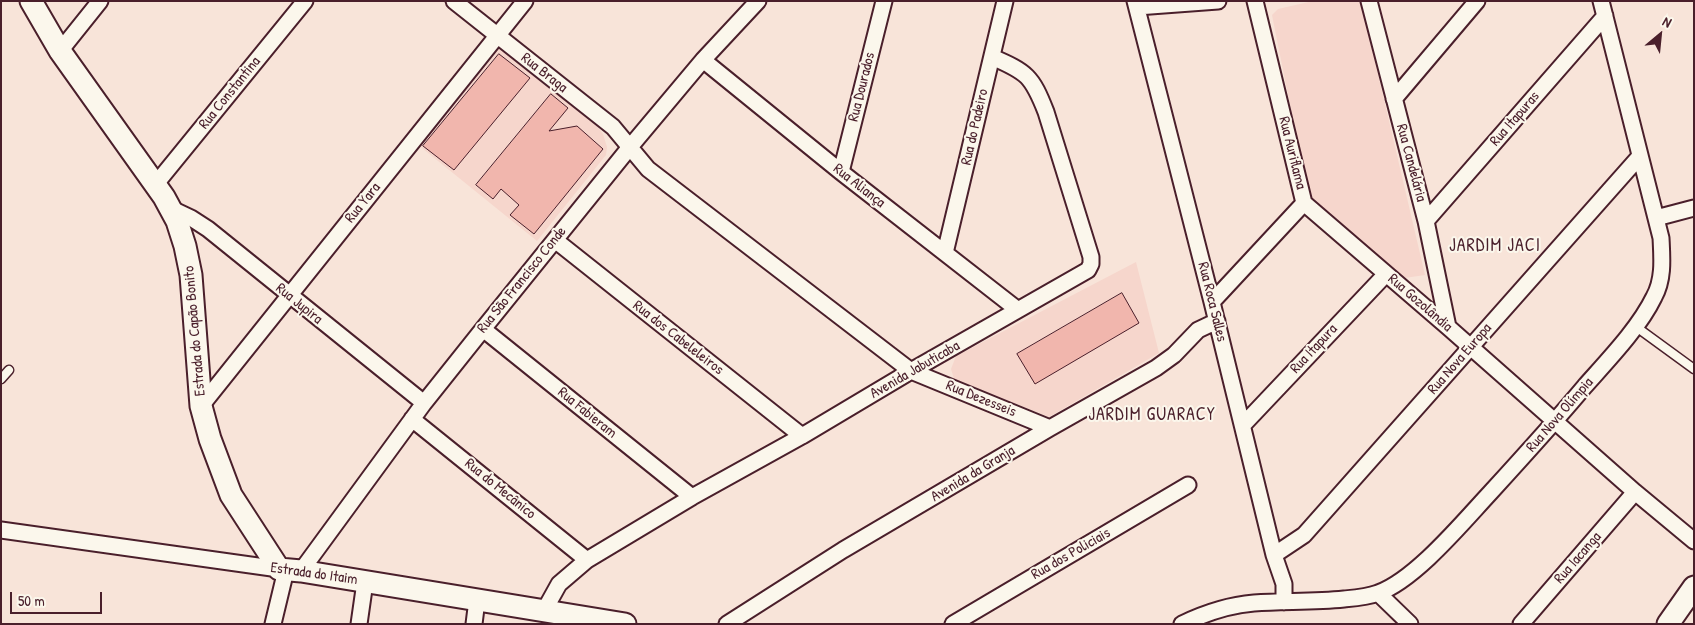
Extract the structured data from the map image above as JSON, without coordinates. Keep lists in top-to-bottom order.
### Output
{
  "streets": {
    "street": [
      "Rua Braga",
      "Rua Dourados",
      "Rua Constantina",
      "Rua Itapuras",
      "Rua do Padeiro",
      "Rua Auriflama",
      "Rua Candelária",
      "Rua Aliança",
      "Rua Yara",
      "Rua São Francisco Conde",
      "Rua Roca Salles",
      "Rua Gozolândia",
      "Rua Jupira",
      "Estrada do Capão Bonito",
      "Rua dos Cabeleleiros",
      "Rua Itapura",
      "Rua Nova Europa",
      "Avenida Jabuticaba",
      "Rua Dezesseis",
      "Rua Fabieram",
      "Rua Nova Olímpia",
      "Avenida da Granja",
      "Rua do Mecânico",
      "Rua dos Policiais",
      "Rua Iacanga",
      "Estrada do Itaim"
    ]
  },
  "crossings": [
    ["Rua Braga", "Rua Yara"],
    ["Rua Braga", "Rua São Francisco Conde"],
    ["Rua Dourados", "Rua Aliança"],
    ["Rua Constantina", "Estrada do Capão Bonito"],
    ["Rua Itapuras", "Rua Candelária"],
    ["Rua Itapuras", "Rua Nova Olímpia"],
    ["Rua do Padeiro", "Rua Aliança"],
    ["Rua do Padeiro", "Avenida Jabuticaba"],
    ["Rua Auriflama", "Rua Roca Salles"],
    ["Rua Auriflama", "Rua Gozolândia"],
    ["Rua Candelária", "Rua Gozolândia"],
    ["Rua Aliança", "Rua São Francisco Conde"],
    ["Rua Aliança", "Avenida Jabuticaba"],
    ["Rua Yara", "Rua Jupira"],
    ["Rua Yara", "Estrada do Capão Bonito"],
    ["Rua São Francisco Conde", "Rua Jupira"],
    ["Rua São Francisco Conde", "Estrada do Capão Bonito"],
    ["Rua São Francisco Conde", "Rua dos Cabeleleiros"],
    ["Rua São Francisco Conde", "Rua Fabieram"],
    ["Rua São Francisco Conde", "Rua do Mecânico"],
    ["Rua São Francisco Conde", "Estrada do Itaim"],
    ["Rua Roca Salles", "Rua Itapura"],
    ["Rua Roca Salles", "Rua Nova Europa"],
    ["Rua Roca Salles", "Rua Nova Olímpia"],
    ["Rua Roca Salles", "Avenida da Granja"],
    ["Rua Gozolândia", "Rua Itapura"],
    ["Rua Gozolândia", "Rua Nova Europa"],
    ["Rua Gozolândia", "Rua Nova Olímpia"],
    ["Rua Gozolândia", "Rua Iacanga"],
    ["Rua Jupira", "Estrada do Capão Bonito"],
    ["Estrada do Capão Bonito", "Estrada do Itaim"],
    ["Rua dos Cabeleleiros", "Avenida Jabuticaba"],
    ["Rua Nova Europa", "Rua Nova Olímpia"],
    ["Avenida Jabuticaba", "Rua Dezesseis"],
    ["Avenida Jabuticaba", "Rua Fabieram"],
    ["Avenida Jabuticaba", "Rua do Mecânico"],
    ["Avenida Jabuticaba", "Estrada do Itaim"],
    ["Rua Dezesseis", "Avenida da Granja"]
  ],
  "districts": ["JARDIM JACI", "JARDIM GUARACY"],
  "scale_bar": "50 m",
  "north": "top right"
}
